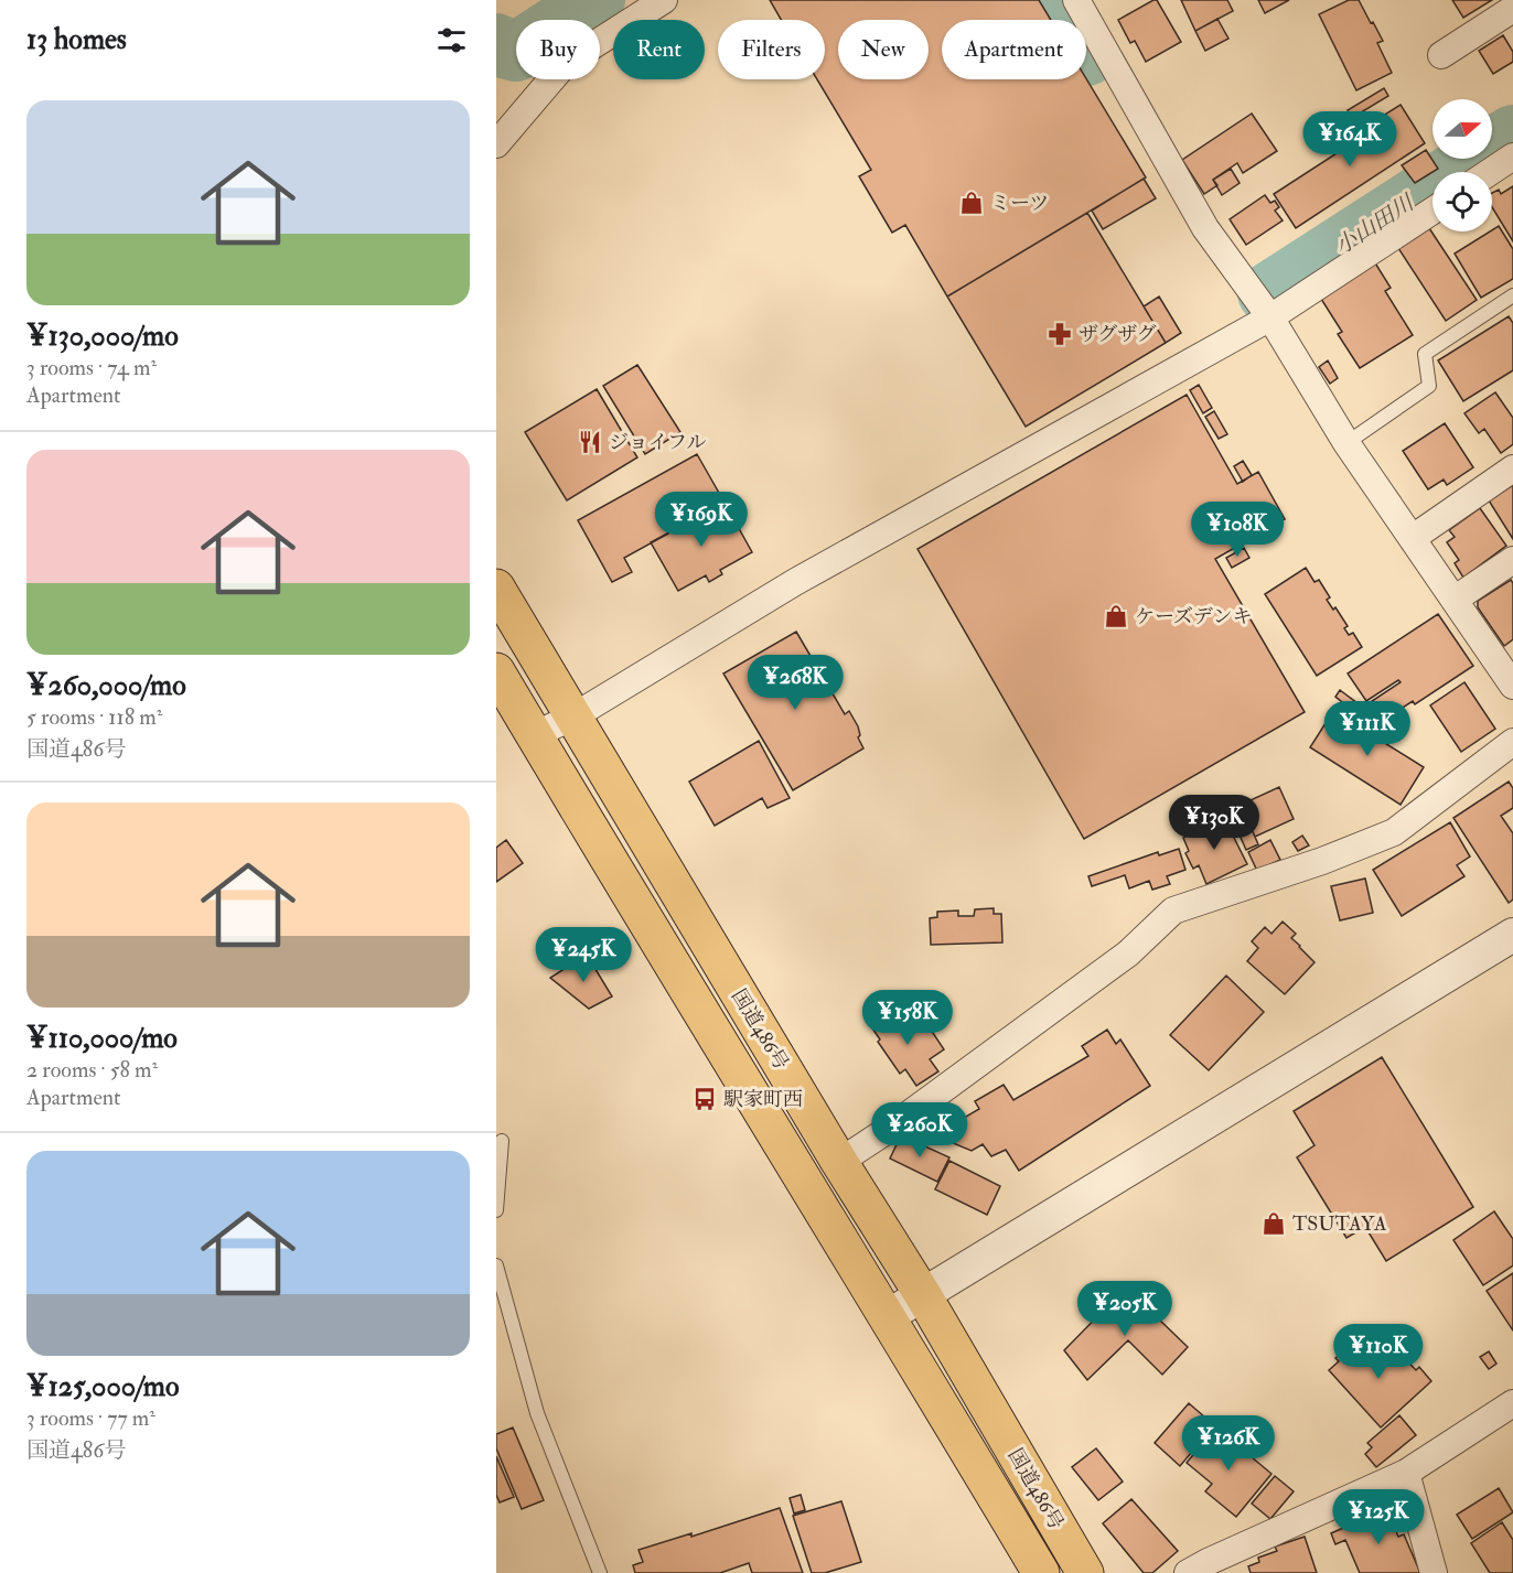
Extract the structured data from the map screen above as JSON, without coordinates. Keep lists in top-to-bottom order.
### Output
{
  "streets": {
    "highway": ["国道486号"]
  },
  "water": ["小山田川"],
  "places": {
    "shop": ["ミーツ", "ケーズデンキ", "TSUTAYA"],
    "pharmacy": ["ザグザグ"],
    "restaurant": ["ジョイフル"],
    "bus stop": ["駅家町西"]
  },
  "north": "right",
  "page": {
    "heading": "13 homes",
    "chip": [
      "Buy",
      "Rent",
      "Filters",
      "New",
      "Apartment"
    ],
    "list": [
      {
        "name": "¥130,000/mo",
        "note": "3 rooms · 74 m² · Apartment"
      },
      {
        "name": "¥260,000/mo",
        "note": "5 rooms · 118 m² · 国道486号"
      },
      {
        "name": "¥110,000/mo",
        "note": "2 rooms · 58 m² · Apartment"
      },
      {
        "name": "¥125,000/mo",
        "note": "3 rooms · 77 m² · 国道486号"
      }
    ],
    "price": [
      "¥164K",
      "¥169K",
      "¥108K",
      "¥268K",
      "¥111K",
      "¥130K",
      "¥245K",
      "¥158K",
      "¥260K",
      "¥205K",
      "¥110K",
      "¥126K",
      "¥125K"
    ]
  }
}
